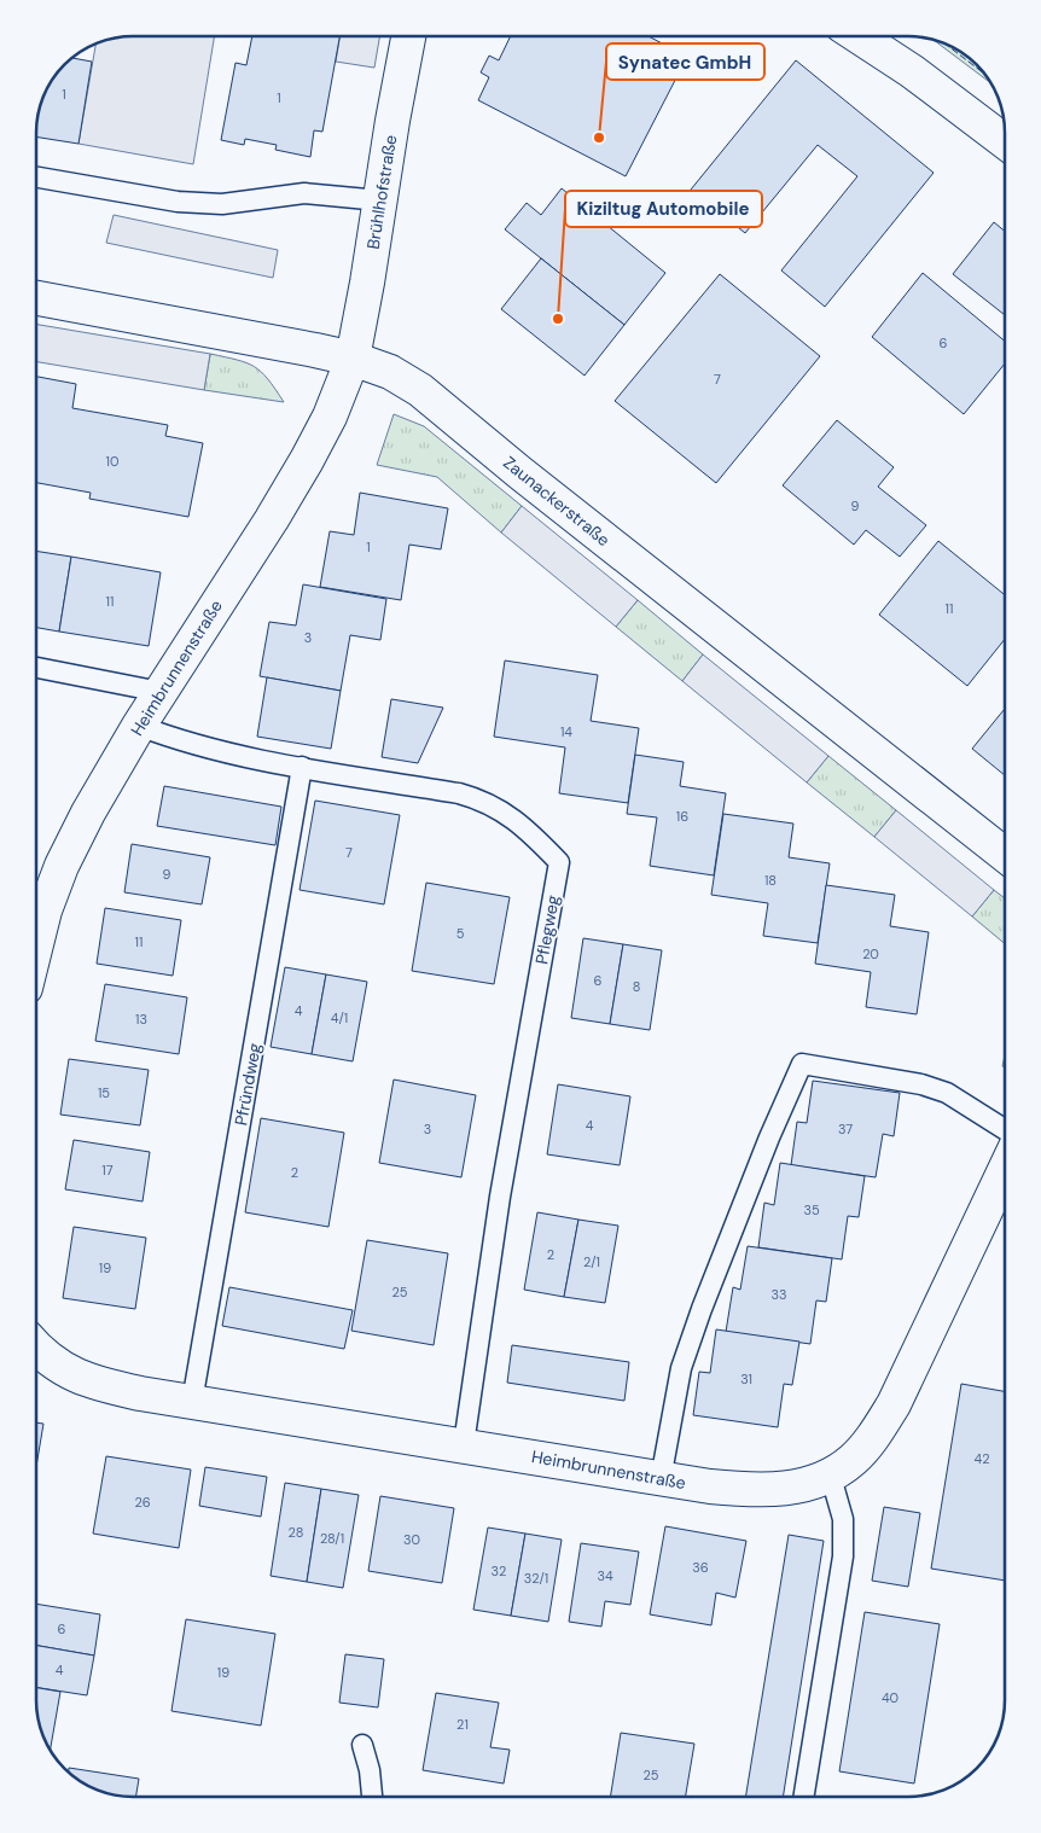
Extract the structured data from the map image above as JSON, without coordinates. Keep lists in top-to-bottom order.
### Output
{
  "streets": {
    "street": ["Brühlhofstraße", "Zaunackerstraße", "Heimbrunnenstraße"],
    "lane": ["Pflegweg", "Pfründweg"]
  },
  "crossings": [
    ["Brühlhofstraße", "Zaunackerstraße"],
    ["Brühlhofstraße", "Heimbrunnenstraße"],
    ["Zaunackerstraße", "Heimbrunnenstraße"],
    ["Heimbrunnenstraße", "Pflegweg"],
    ["Heimbrunnenstraße", "Pfründweg"],
    ["Pflegweg", "Pfründweg"]
  ],
  "places": ["Synatec GmbH", "Kiziltug Automobile"],
  "house_numbers": [
    "1",
    "1",
    "6",
    "7",
    "10",
    "9",
    "1",
    "11",
    "11",
    "3",
    "14",
    "16",
    "7",
    "9",
    "18",
    "5",
    "11",
    "20",
    "6",
    "8",
    "4",
    "4/1",
    "13",
    "15",
    "4",
    "3",
    "37",
    "17",
    "2",
    "35",
    "2",
    "2/1",
    "19",
    "25",
    "33",
    "31",
    "42",
    "26",
    "28",
    "28/1",
    "30",
    "36",
    "32",
    "34",
    "32/1",
    "6",
    "4",
    "19",
    "40",
    "21",
    "25"
  ]
}
